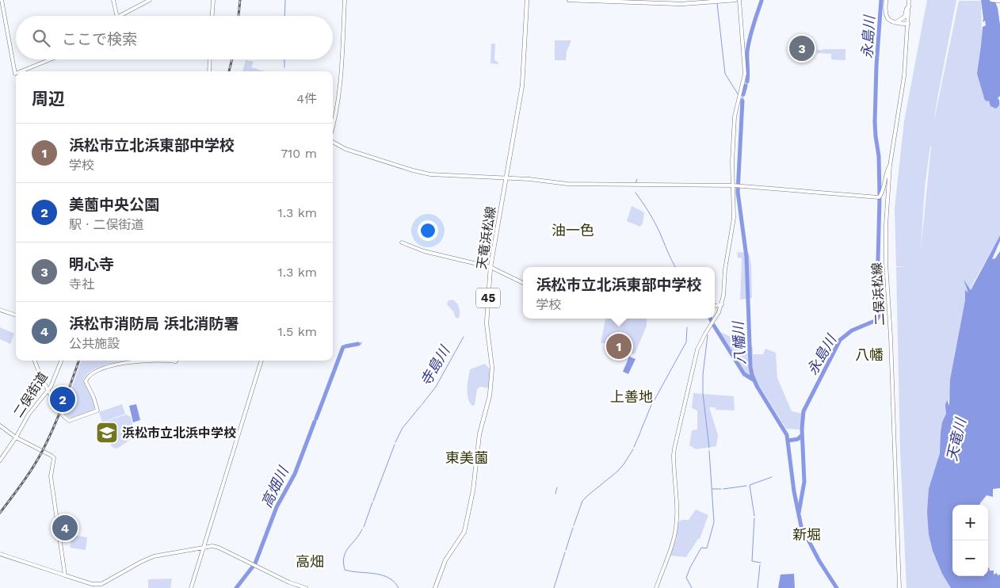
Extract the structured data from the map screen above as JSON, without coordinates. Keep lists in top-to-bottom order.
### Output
{
  "streets": {
    "main road": ["天竜浜松線", "45"],
    "street": ["二俣浜松線", "二俣街道"]
  },
  "districts": [
    "油一色",
    "八幡",
    "上善地",
    "東美薗",
    "新堀",
    "高畑"
  ],
  "water": [
    "永島川",
    "八幡川",
    "寺島川",
    "天竜川",
    "高畑川"
  ],
  "places": {
    "school or university": ["浜松市立北浜中学校"]
  },
  "page": {
    "search": "ここで検索",
    "pins": [
      "3",
      "1",
      "2",
      "4"
    ],
    "heading": ["周辺", "4件"],
    "list": [
      {
        "mark": "1",
        "name": "浜松市立北浜東部中学校",
        "note": "学校",
        "value": "710 m"
      },
      {
        "mark": "2",
        "name": "美薗中央公園",
        "note": "駅 · 二俣街道",
        "value": "1.3 km"
      },
      {
        "mark": "3",
        "name": "明心寺",
        "note": "寺社",
        "value": "1.3 km"
      },
      {
        "mark": "4",
        "name": "浜松市消防局 浜北消防署",
        "note": "公共施設",
        "value": "1.5 km"
      }
    ],
    "popup": ["浜松市立北浜東部中学校", "学校"],
    "map_buttons": ["+", "−"]
  }
}
